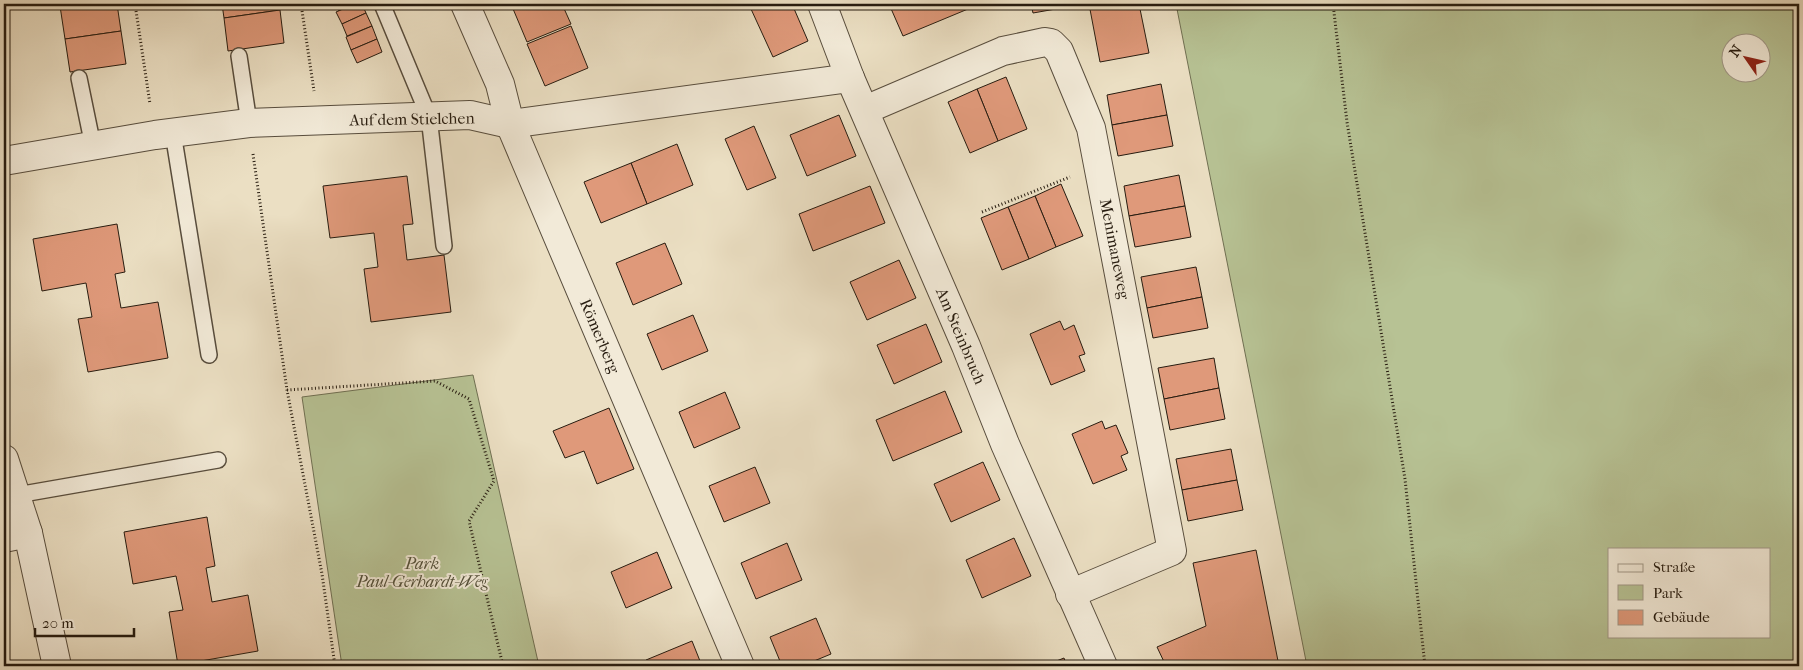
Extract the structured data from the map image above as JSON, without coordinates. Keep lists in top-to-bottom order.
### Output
{
  "streets": {
    "street": [
      "Auf dem Stielchen",
      "Menimaneweg",
      "Römerberg",
      "Am Steinbruch"
    ]
  },
  "crossings": [
    ["Auf dem Stielchen", "Römerberg"],
    ["Auf dem Stielchen", "Am Steinbruch"],
    ["Menimaneweg", "Am Steinbruch"]
  ],
  "parks": ["Park Paul-Gerhardt-Weg"],
  "legend": ["Straße", "Park", "Gebäude"],
  "scale_bar": "20 m",
  "north": "top left"
}
